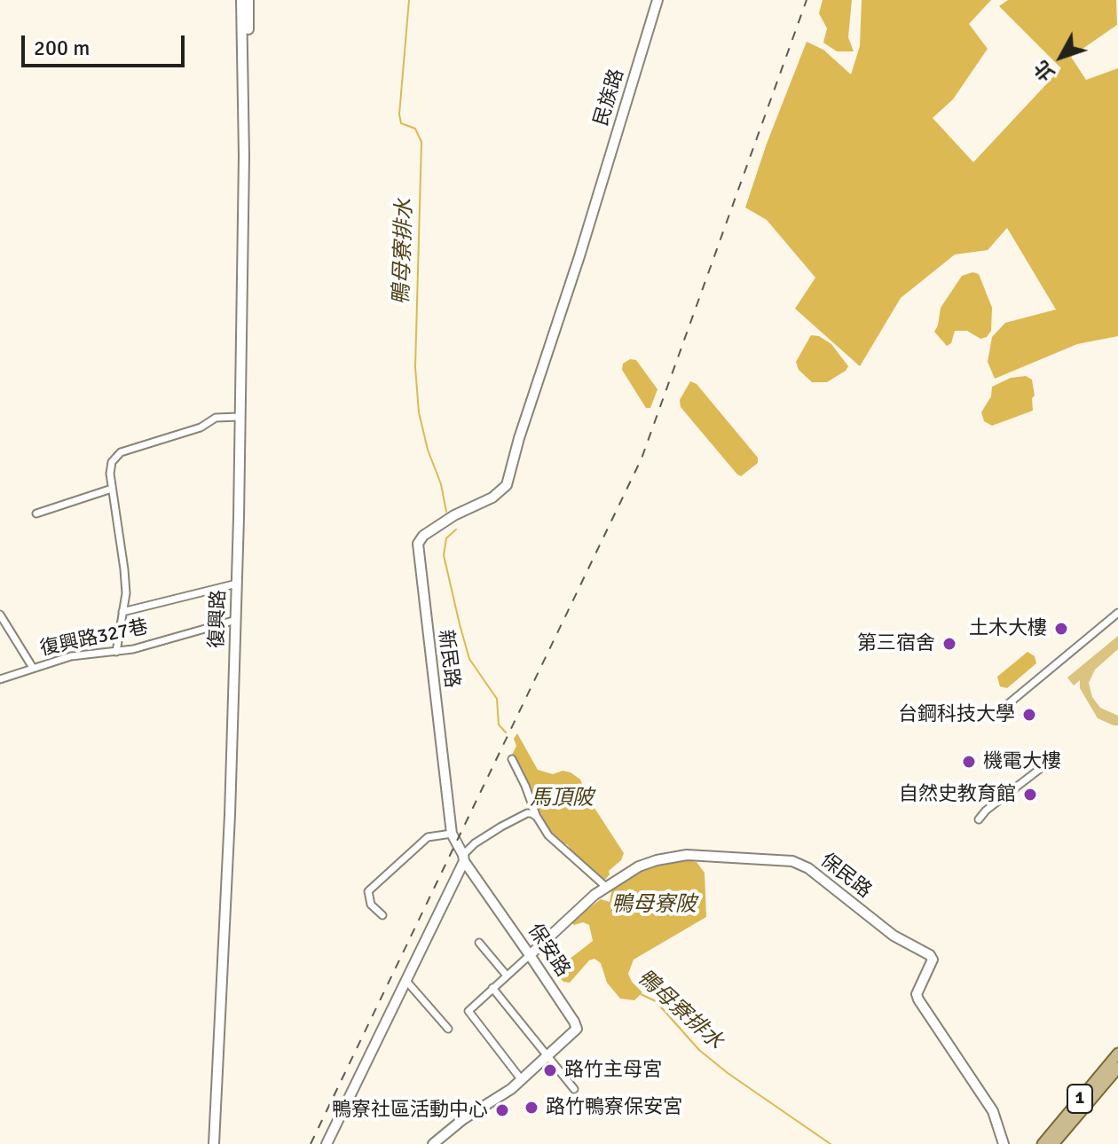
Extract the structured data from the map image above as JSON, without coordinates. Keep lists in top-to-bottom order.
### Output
{
  "streets": {
    "main road": ["1"],
    "street": [
      "民族路",
      "復興路",
      "復興路327巷",
      "新民路",
      "保民路",
      "保安路"
    ]
  },
  "crossings": [
    ["民族路", "新民路"],
    ["復興路", "復興路327巷"],
    ["新民路", "保安路"],
    ["保民路", "保安路"]
  ],
  "water": ["鴨母寮排水", "馬頂陂", "鴨母寮陂"],
  "places": [
    "土木大樓",
    "第三宿舍",
    "台鋼科技大學",
    "機電大樓",
    "自然史教育館",
    "路竹主母宮",
    "路竹鴨寮保安宮",
    "鴨寮社區活動中心"
  ],
  "scale_bar": "200 m",
  "north": "bottom left"
}
